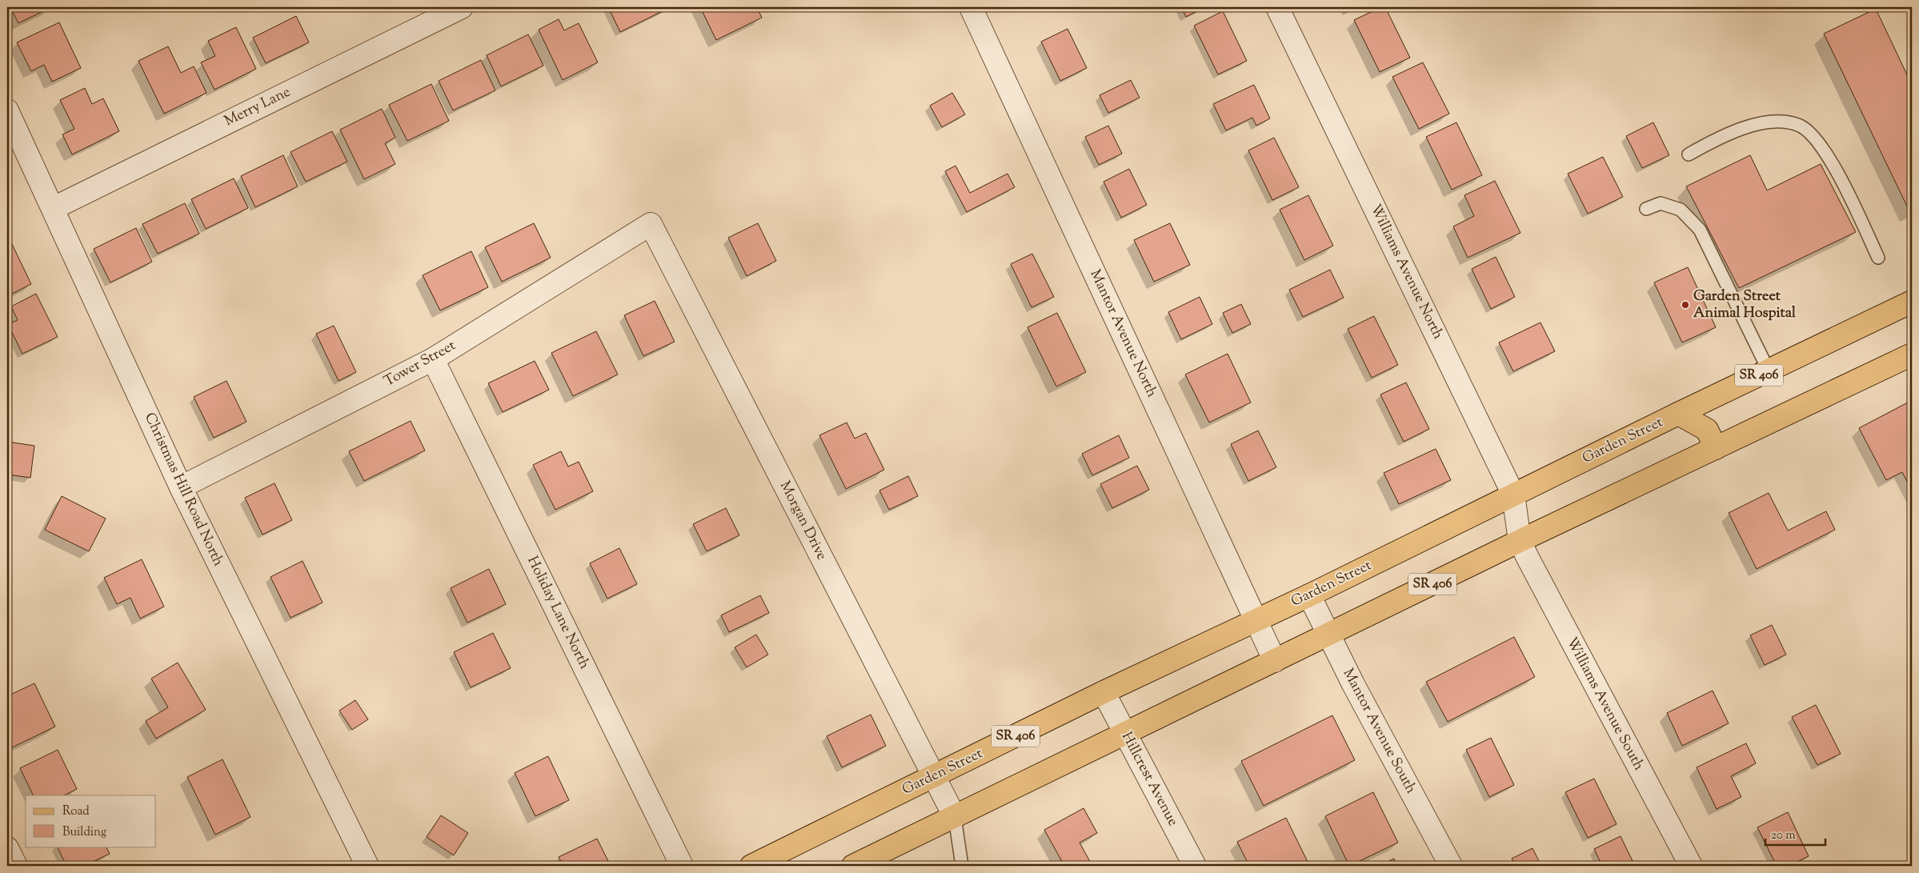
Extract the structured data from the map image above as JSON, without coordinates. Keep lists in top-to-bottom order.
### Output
{
  "streets": {
    "main road": ["SR 406", "Garden Street"],
    "street": [
      "Merry Lane",
      "Williams Avenue North",
      "Mantor Avenue North",
      "Tower Street",
      "Christmas Hill Road North",
      "Morgan Drive",
      "Holiday Lane North",
      "Williams Avenue South",
      "Mantor Avenue South",
      "Hillcrest Avenue"
    ]
  },
  "crossings": [
    ["Merry Lane", "Christmas Hill Road North"],
    ["Williams Avenue North", "SR 406"],
    ["Williams Avenue North", "Garden Street"],
    ["Williams Avenue North", "Williams Avenue South"],
    ["Mantor Avenue North", "SR 406"],
    ["Mantor Avenue North", "Garden Street"],
    ["Tower Street", "Christmas Hill Road North"],
    ["Tower Street", "Morgan Drive"],
    ["Tower Street", "Holiday Lane North"],
    ["SR 406", "Morgan Drive"],
    ["SR 406", "Williams Avenue South"],
    ["SR 406", "Mantor Avenue South"],
    ["SR 406", "Hillcrest Avenue"],
    ["Garden Street", "Morgan Drive"],
    ["Garden Street", "Mantor Avenue South"],
    ["Garden Street", "Hillcrest Avenue"]
  ],
  "places": ["Garden Street Animal Hospital"],
  "legend": ["Road", "Building"],
  "scale_bar": "20 m"
}
